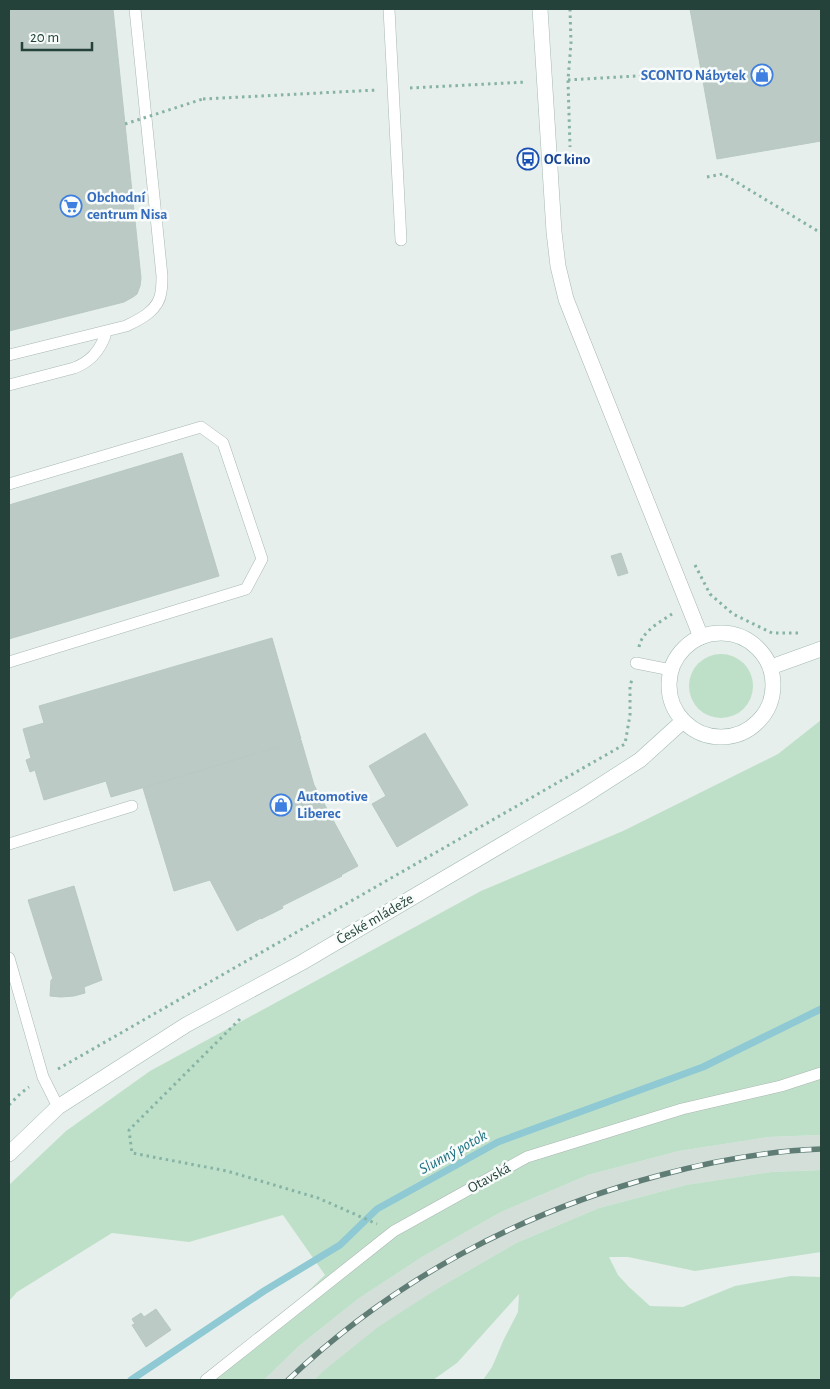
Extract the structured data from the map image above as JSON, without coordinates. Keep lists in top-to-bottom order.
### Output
{
  "streets": {
    "street": ["České mládeže"],
    "lane": ["Otavská"]
  },
  "water": ["Slunný potok"],
  "places": {
    "shop": ["SCONTO Nábytek", "Automotive Liberec"],
    "bus stop": ["OC kino"],
    "supermarket": ["Obchodní centrum Nisa"]
  },
  "scale_bar": "20 m"
}
